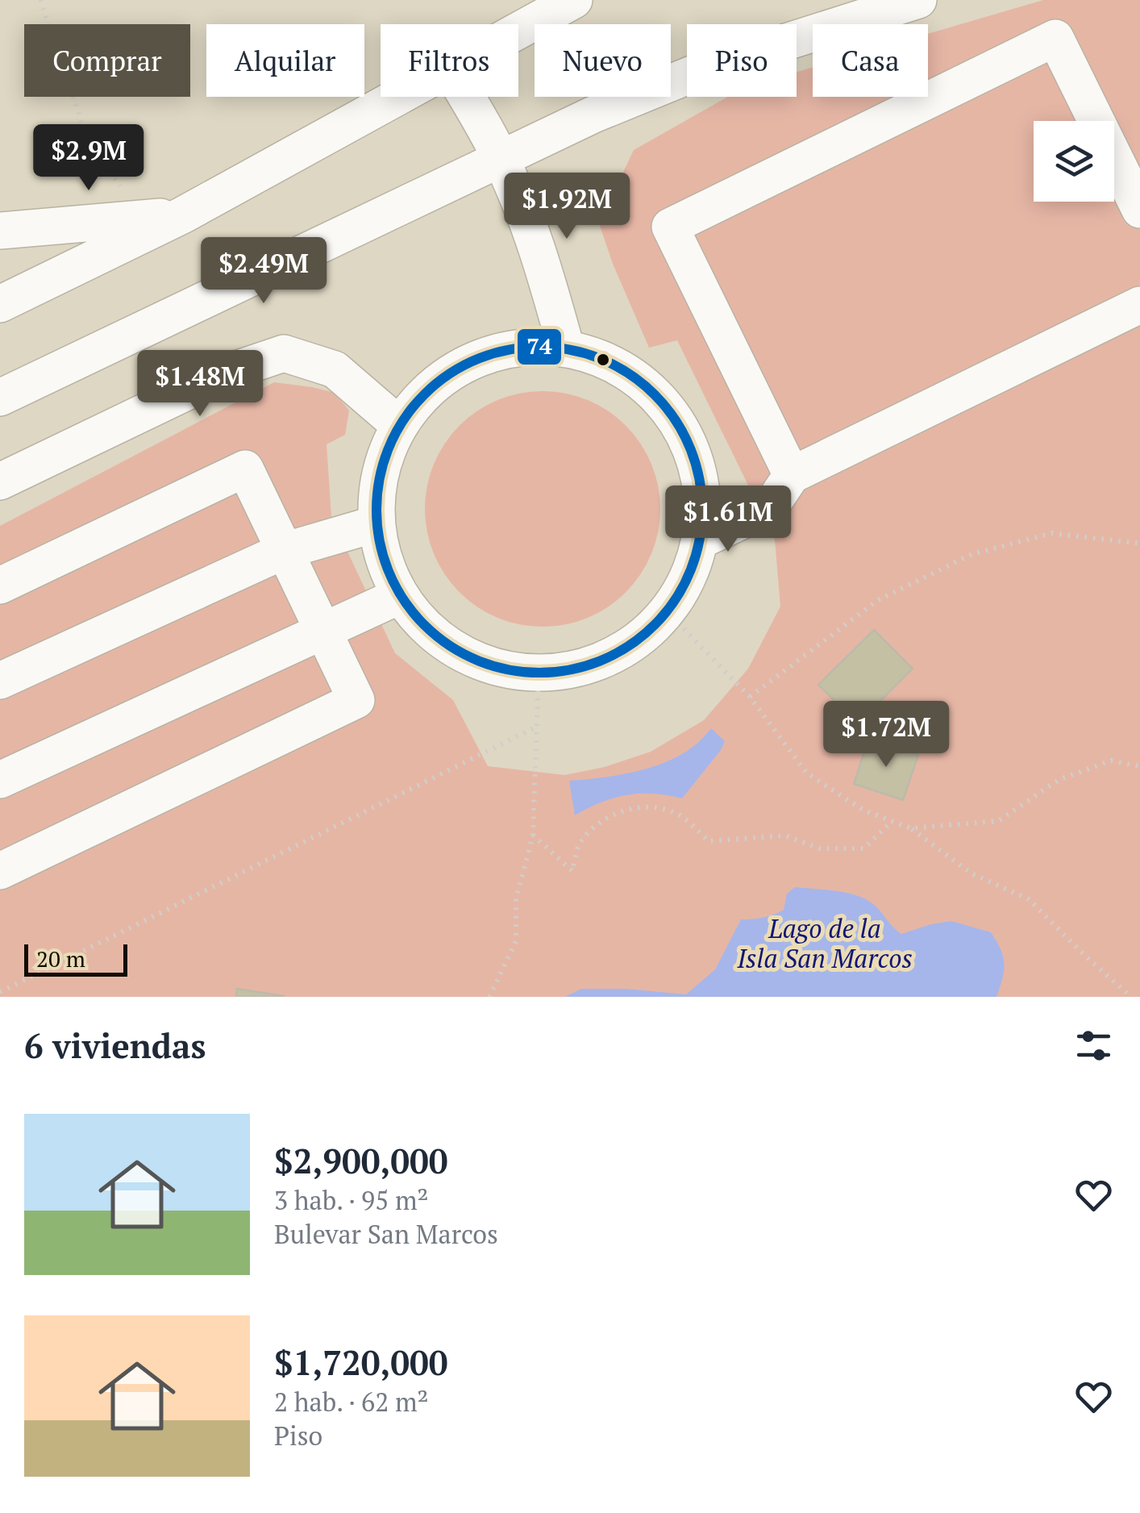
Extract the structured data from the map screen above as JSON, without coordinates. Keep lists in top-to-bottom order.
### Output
{
  "water": ["Lago de la Isla San Marcos"],
  "lines": ["transit line 74"],
  "scale_bar": "20 m",
  "page": {
    "chip": [
      "Comprar",
      "Alquilar",
      "Filtros",
      "Nuevo",
      "Piso",
      "Casa"
    ],
    "price": [
      "$2.9M",
      "$1.92M",
      "$2.49M",
      "$1.48M",
      "$1.61M",
      "$1.72M"
    ],
    "scale": "20 m",
    "heading": "6 viviendas",
    "list": [
      {
        "name": "$2,900,000",
        "note": "3 hab. · 95 m² · Bulevar San Marcos"
      },
      {
        "name": "$1,720,000",
        "note": "2 hab. · 62 m² · Piso"
      }
    ]
  }
}
